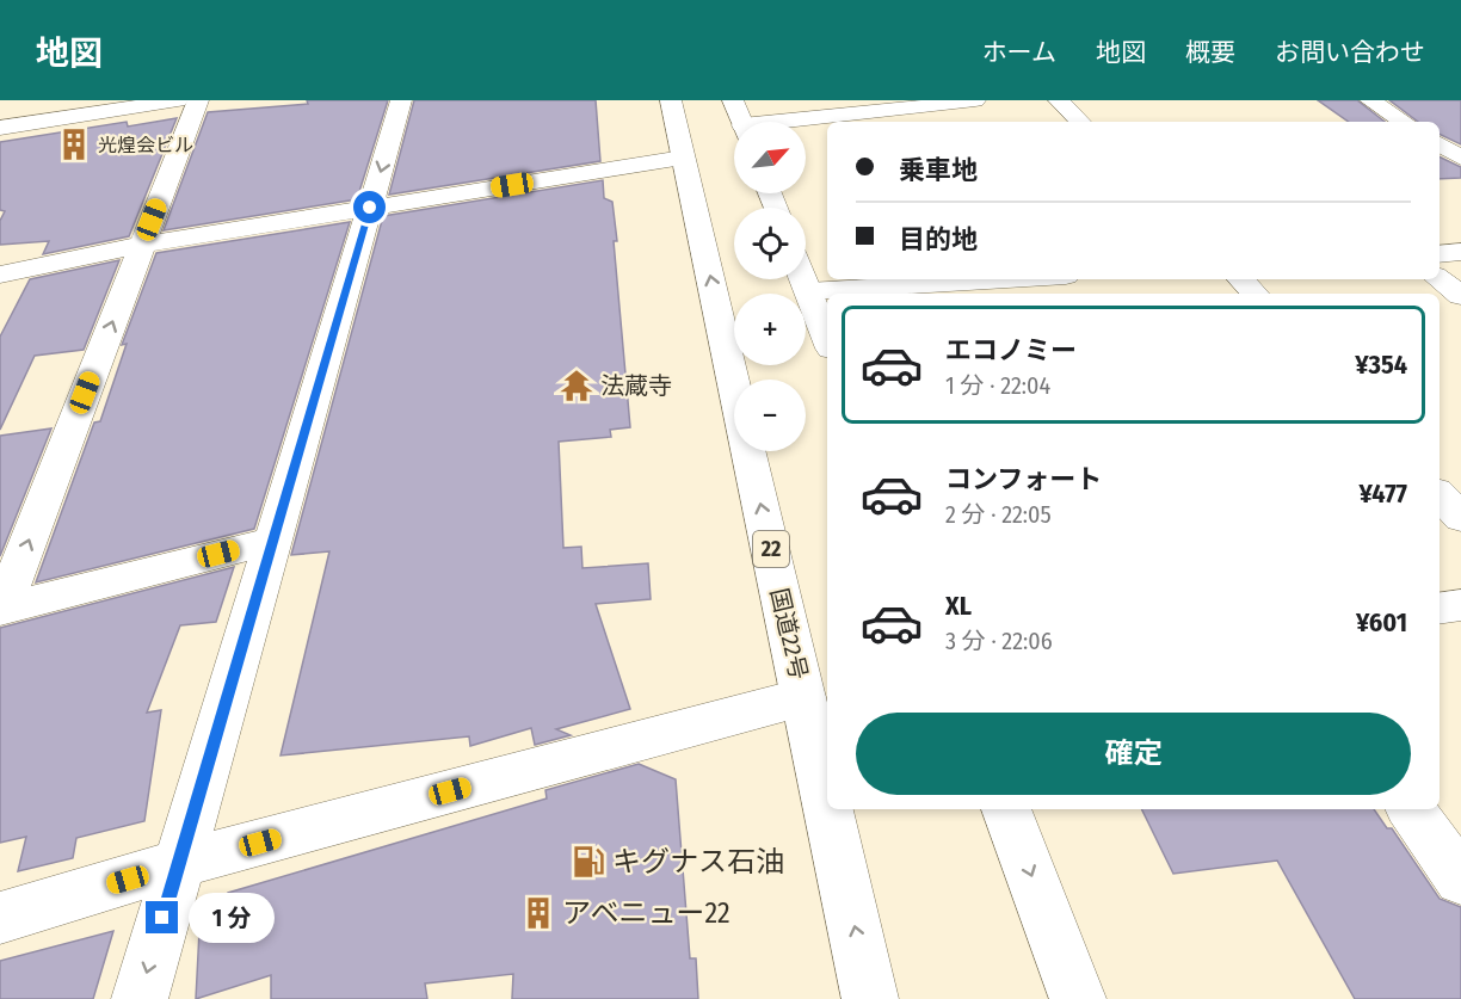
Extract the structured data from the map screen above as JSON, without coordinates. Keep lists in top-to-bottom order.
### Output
{
  "streets": {
    "main road": ["22", "国道22号"]
  },
  "one_way": ["国道22号"],
  "places": {
    "building": ["光煌会ビル", "アベニュー22"],
    "temple": ["法蔵寺"],
    "fuel station": ["キグナス石油"]
  },
  "north": "top right",
  "page": {
    "header": "地図",
    "nav": [
      "ホーム",
      "地図",
      "概要",
      "お問い合わせ"
    ],
    "map_buttons": ["+", "−"],
    "banner": ["乗車地", "目的地"],
    "list": [
      {
        "name": "エコノミー",
        "note": "1 分 · 22:04",
        "value": "¥354"
      },
      {
        "name": "コンフォート",
        "note": "2 分 · 22:05",
        "value": "¥477"
      },
      {
        "name": "XL",
        "note": "3 分 · 22:06",
        "value": "¥601"
      }
    ],
    "buttons": "確定",
    "bubble": "1 分"
  }
}
